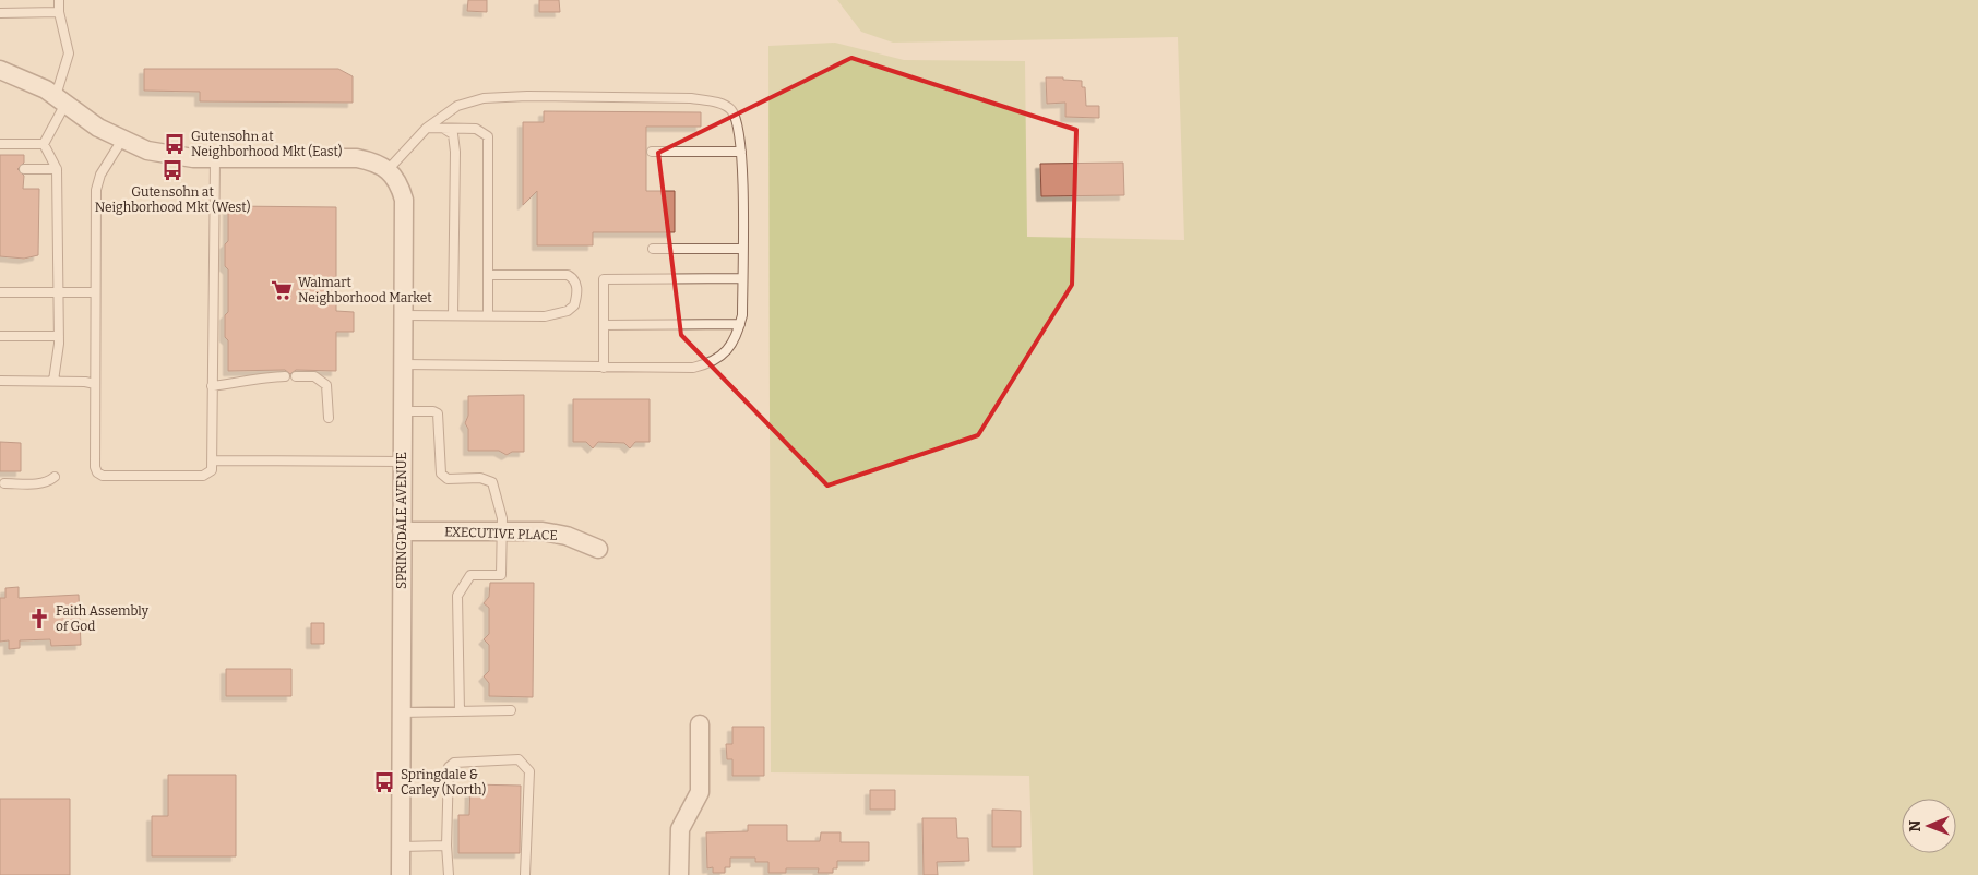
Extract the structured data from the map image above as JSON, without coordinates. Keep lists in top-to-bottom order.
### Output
{
  "streets": {
    "street": ["SPRINGDALE AVENUE", "EXECUTIVE PLACE"]
  },
  "crossings": [
    ["SPRINGDALE AVENUE", "EXECUTIVE PLACE"]
  ],
  "places": {
    "bus stop": ["Gutensohn at Neighborhood Mkt (East)", "Gutensohn at Neighborhood Mkt (West)", "Springdale & Carley (North)"],
    "supermarket": ["Walmart Neighborhood Market"],
    "church": ["Faith Assembly of God"]
  },
  "north": "left"
}
